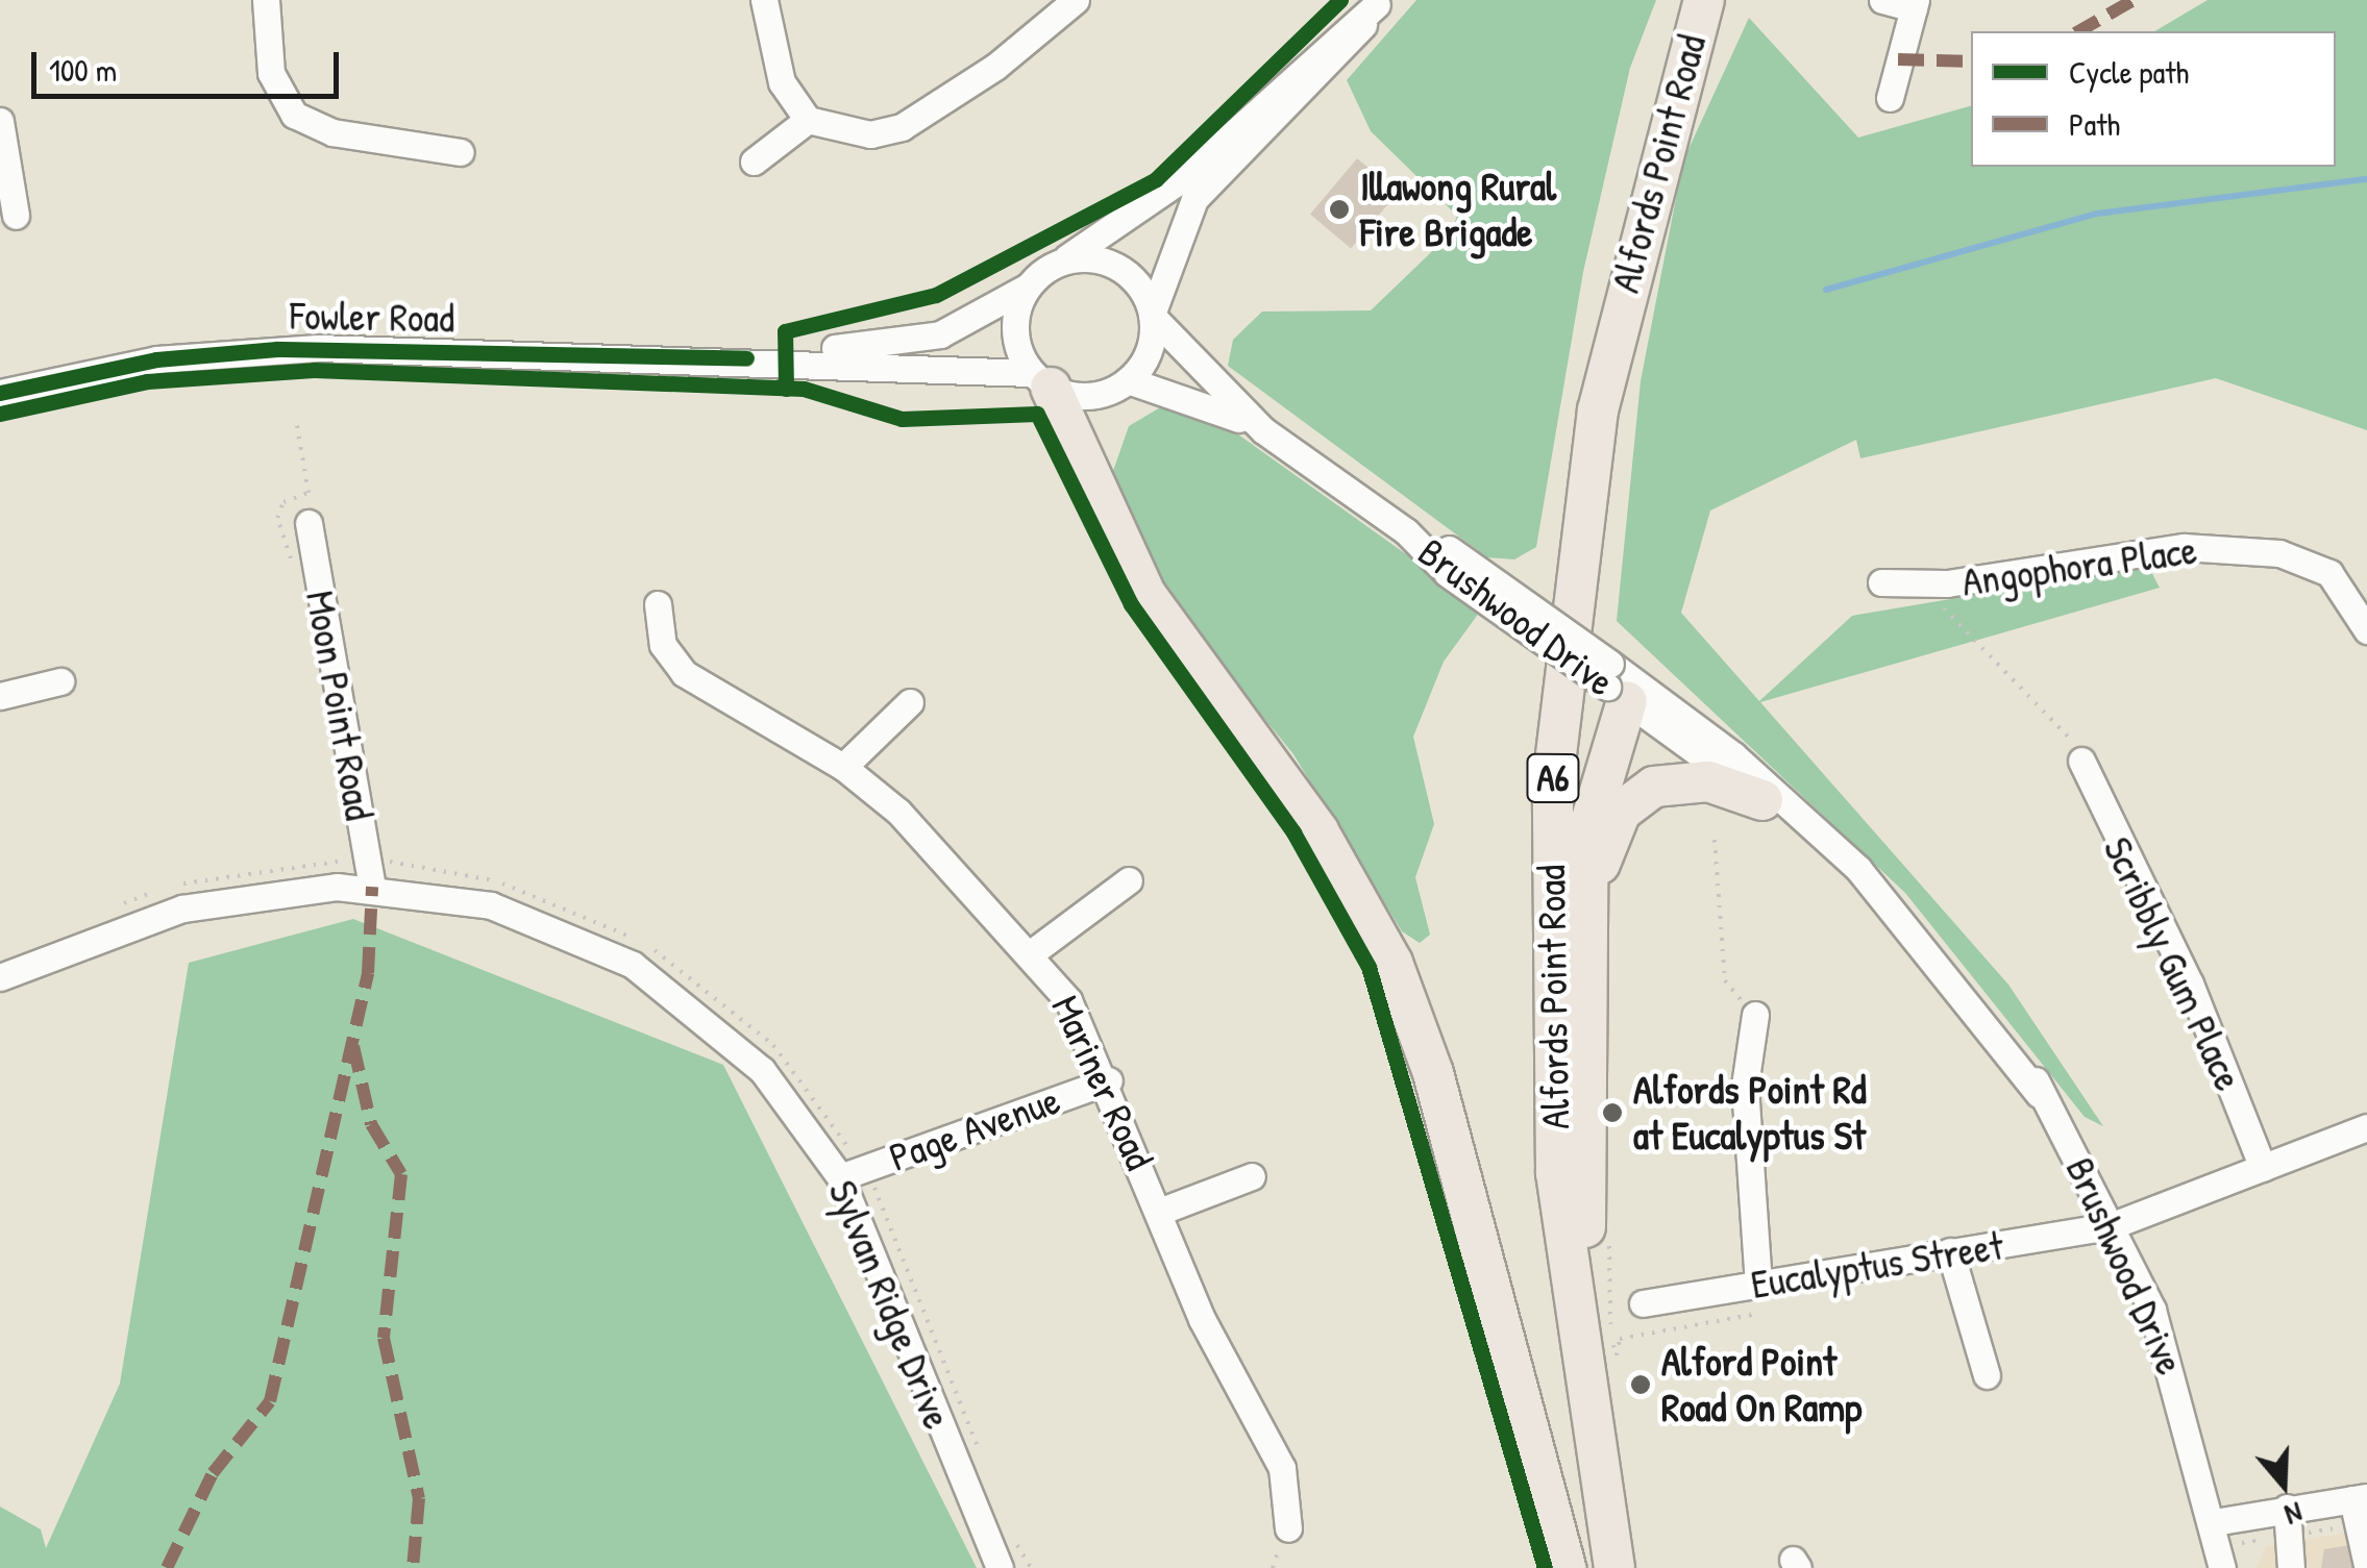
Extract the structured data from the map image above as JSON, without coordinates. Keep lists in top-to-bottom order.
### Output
{
  "streets": {
    "highway": ["Alfords Point Road", "A6"],
    "street": [
      "Fowler Road",
      "Angophora Place",
      "Brushwood Drive",
      "Moon Point Road",
      "Scribbly Gum Place",
      "Mariner Road",
      "Page Avenue",
      "Eucalyptus Street",
      "Sylvan Ridge Drive"
    ]
  },
  "crossings": [
    ["Fowler Road", "Brushwood Drive"],
    ["Brushwood Drive", "Eucalyptus Street"],
    ["Moon Point Road", "Sylvan Ridge Drive"],
    ["Mariner Road", "Page Avenue"],
    ["Page Avenue", "Sylvan Ridge Drive"]
  ],
  "places": ["Illawong Rural Fire Brigade", "Alfords Point Rd at Eucalyptus St", "Alford Point Road On Ramp"],
  "legend": ["Cycle path", "Path"],
  "scale_bar": "100 m",
  "north": "bottom"
}
